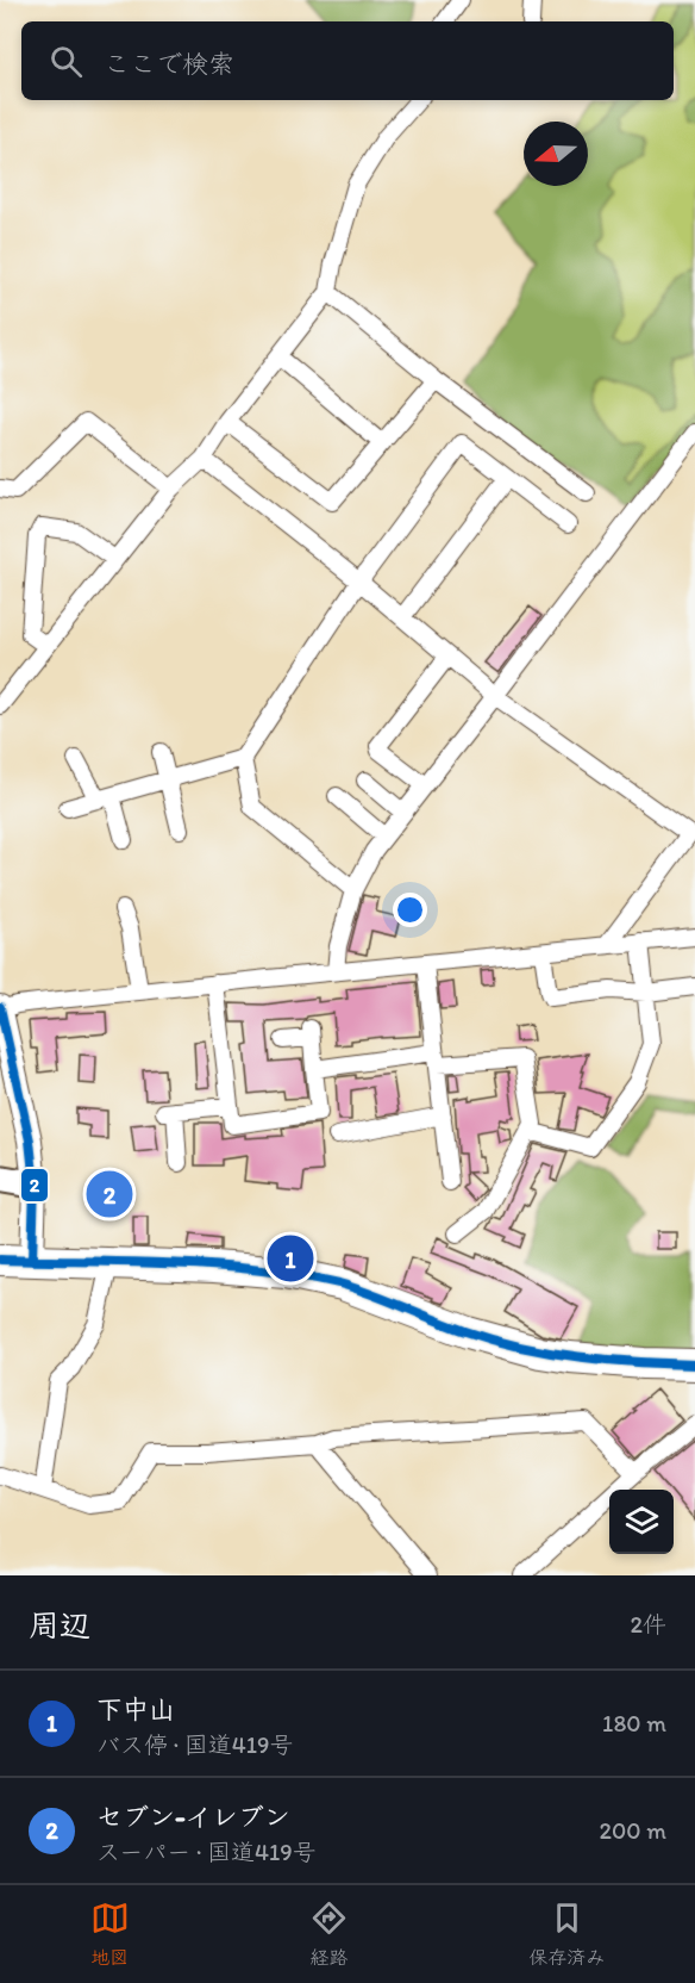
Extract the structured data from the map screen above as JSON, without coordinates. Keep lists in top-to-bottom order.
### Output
{
  "lines": ["transit line 2"],
  "north": "left",
  "page": {
    "search": "ここで検索",
    "pins": ["2", "1"],
    "heading": ["周辺", "2件"],
    "list": [
      {
        "mark": "1",
        "name": "下中山",
        "note": "バス停 · 国道419号",
        "value": "180 m"
      },
      {
        "mark": "2",
        "name": "セブン-イレブン",
        "note": "スーパー · 国道419号",
        "value": "200 m"
      }
    ],
    "nav": ["地図", "経路", "保存済み"]
  }
}
